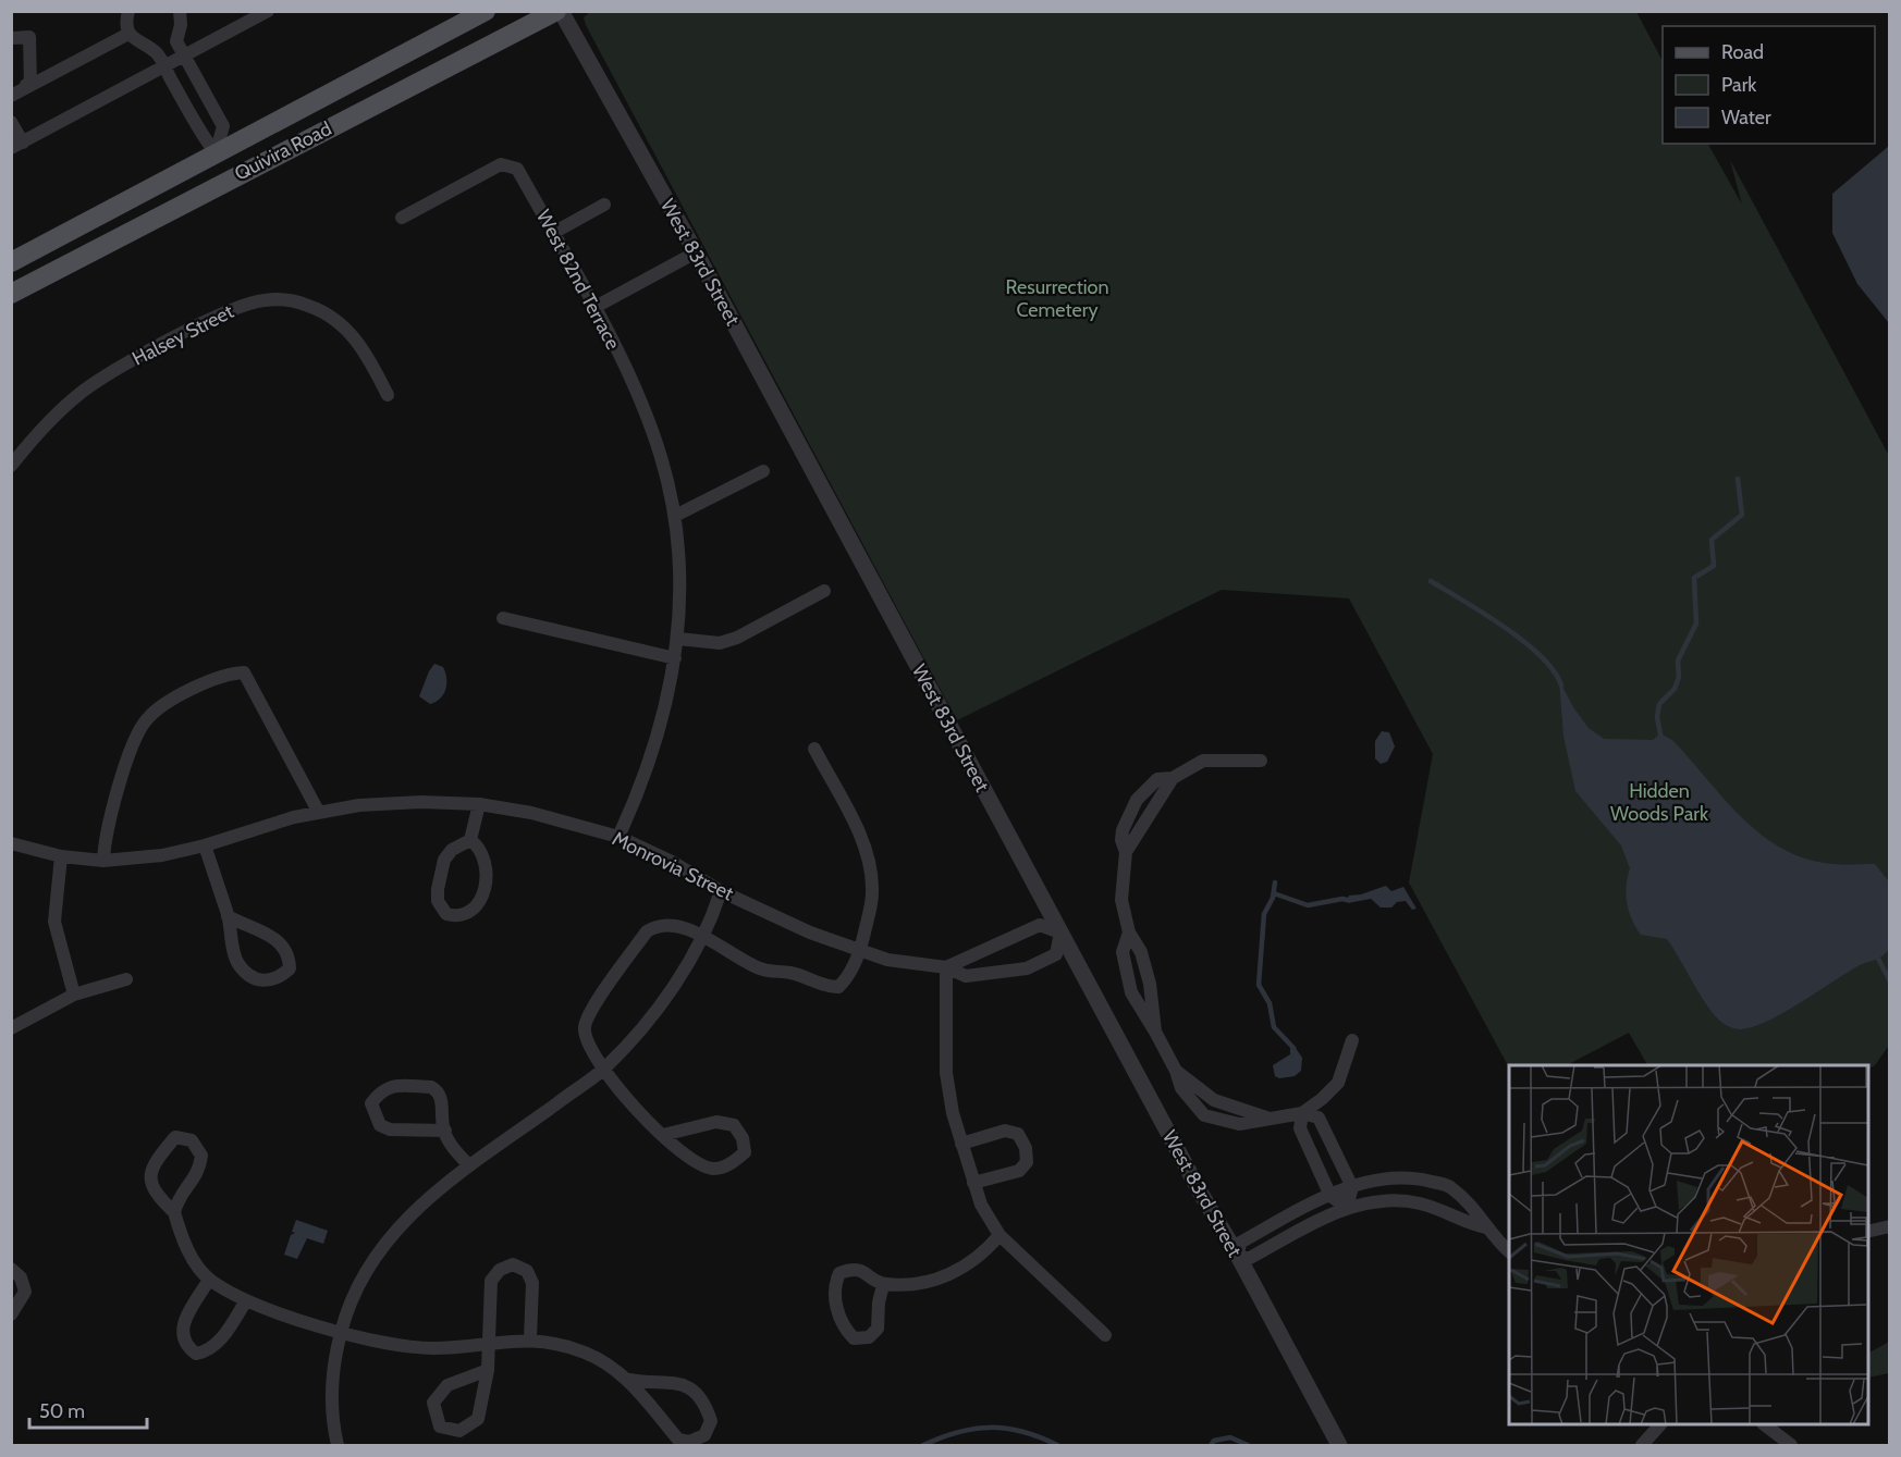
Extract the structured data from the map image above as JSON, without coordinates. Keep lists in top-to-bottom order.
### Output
{
  "streets": {
    "main road": ["Quivira Road"],
    "street": [
      "West 83rd Street",
      "West 82nd Terrace",
      "Halsey Street",
      "Monrovia Street"
    ]
  },
  "crossings": [
    ["Quivira Road", "West 83rd Street"],
    ["West 83rd Street", "Monrovia Street"],
    ["West 82nd Terrace", "Monrovia Street"]
  ],
  "parks": ["Resurrection Cemetery", "Hidden Woods Park"],
  "legend": ["Road", "Park", "Water"],
  "scale_bar": "50 m"
}
